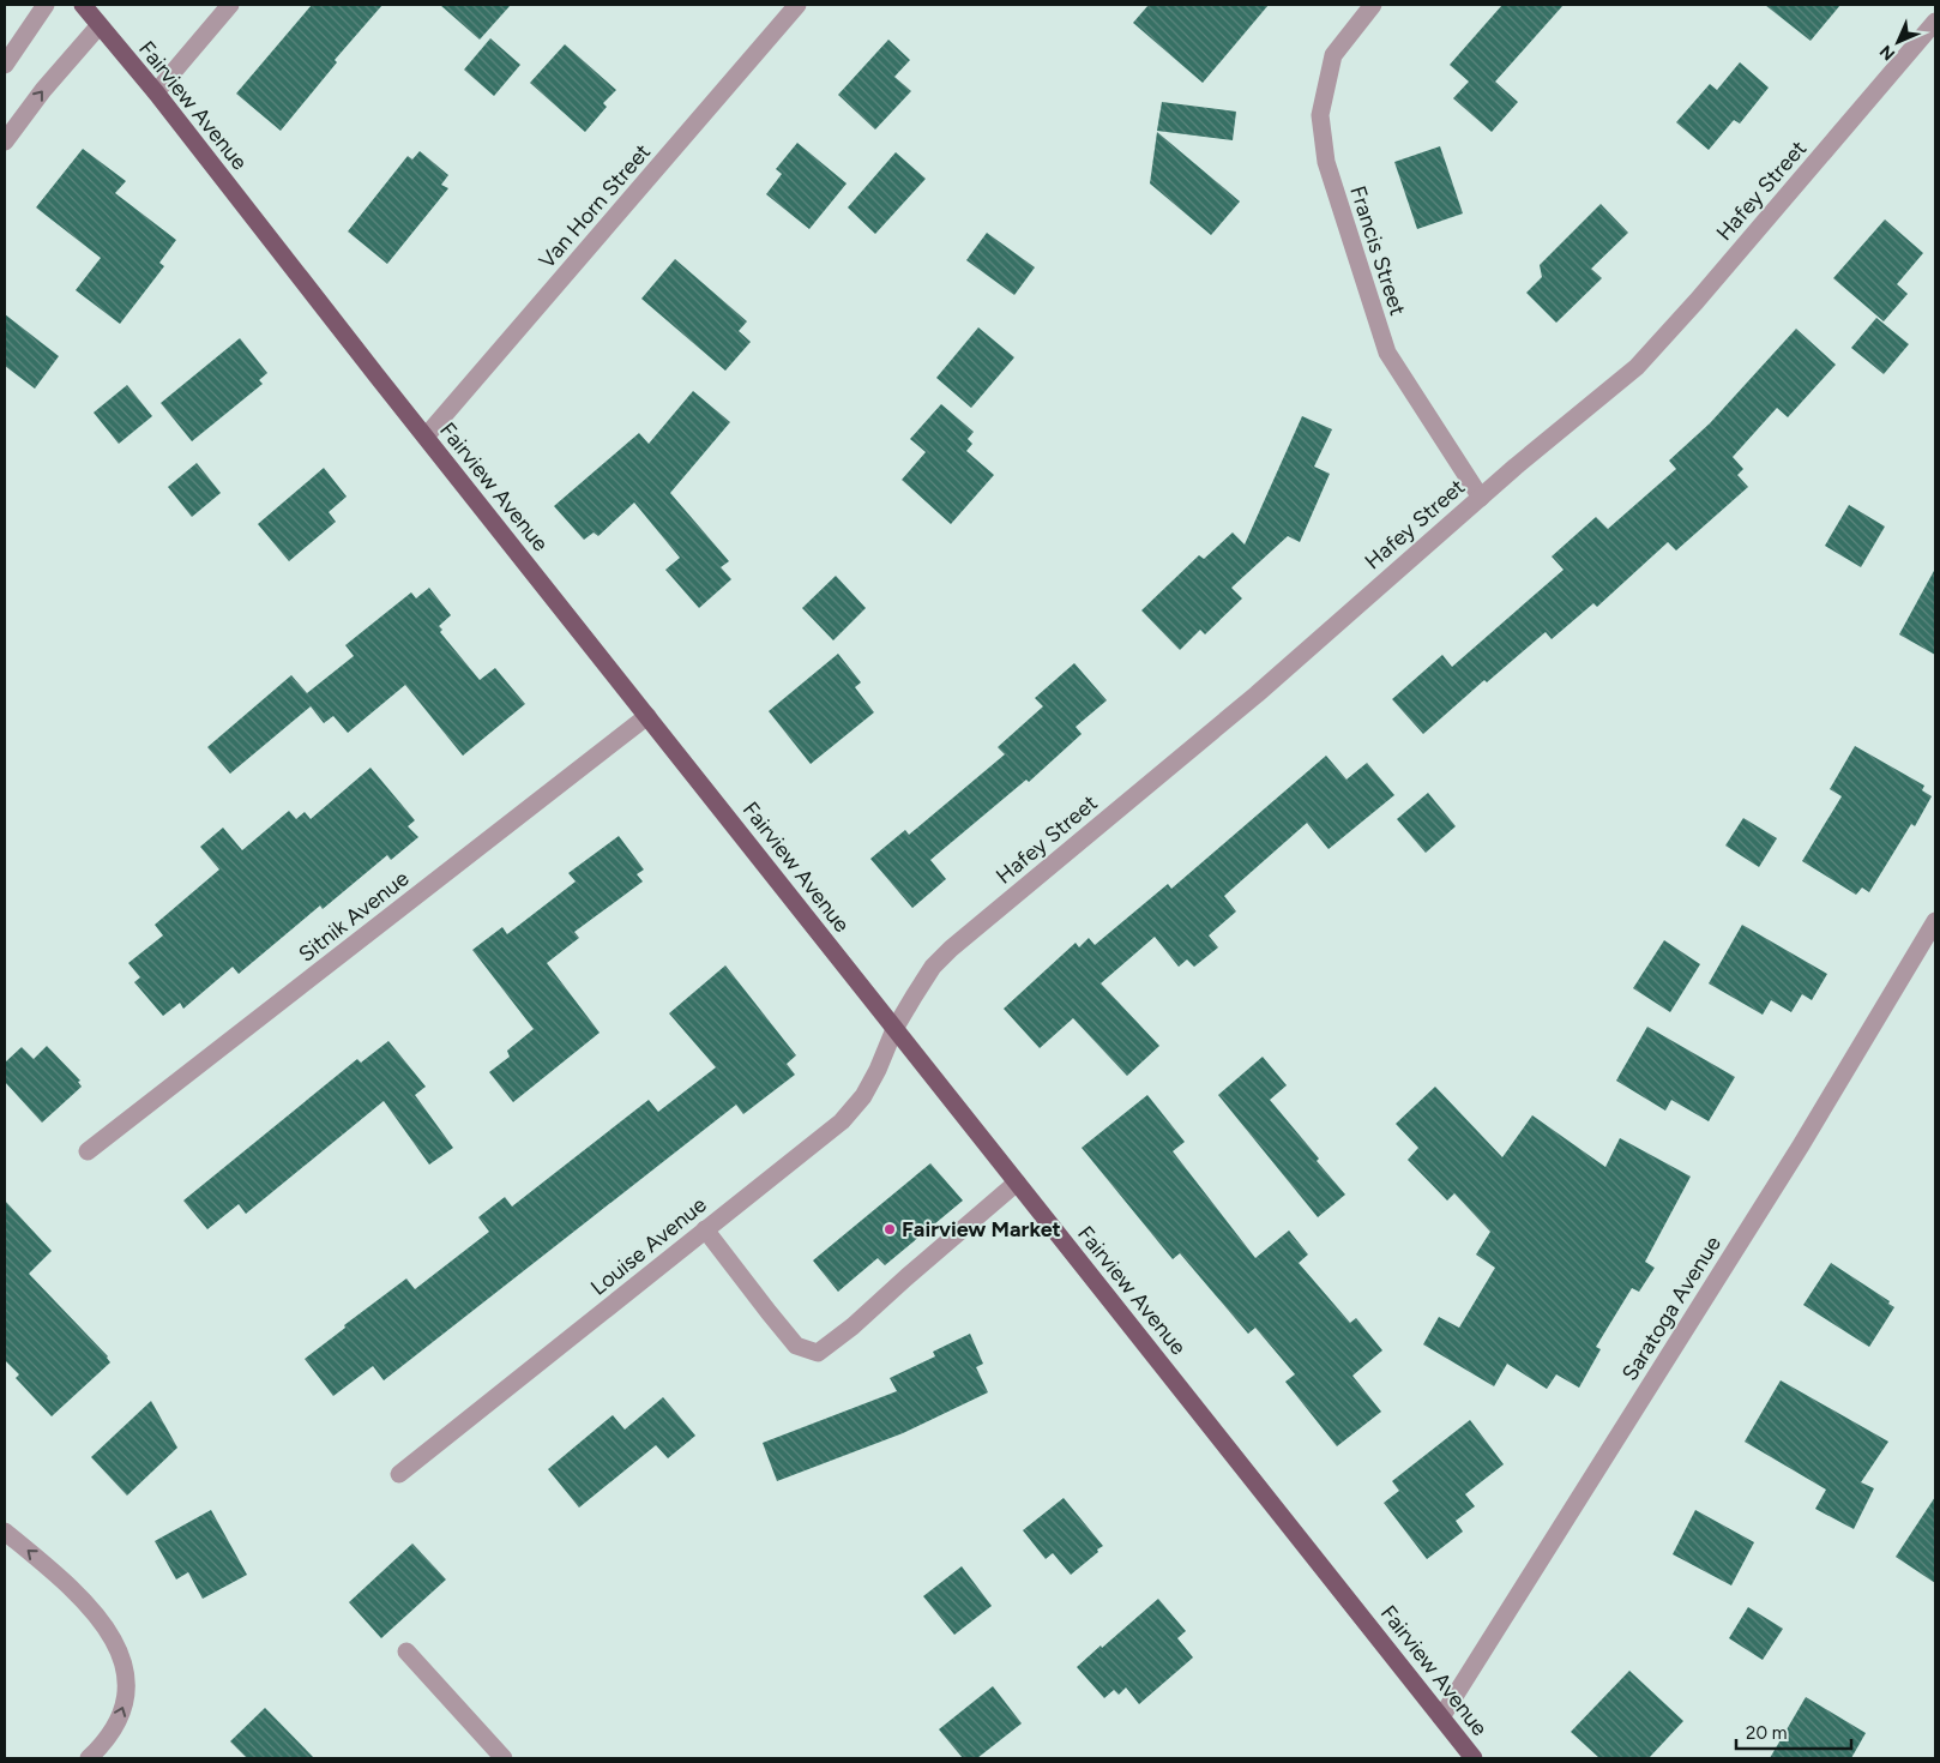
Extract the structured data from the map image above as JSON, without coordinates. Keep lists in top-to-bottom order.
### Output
{
  "streets": {
    "main road": ["Fairview Avenue"],
    "street": [
      "Hafey Street",
      "Van Horn Street",
      "Francis Street",
      "Sitnik Avenue",
      "Louise Avenue",
      "Saratoga Avenue"
    ]
  },
  "crossings": [
    ["Fairview Avenue", "Hafey Street"],
    ["Fairview Avenue", "Van Horn Street"],
    ["Fairview Avenue", "Sitnik Avenue"],
    ["Fairview Avenue", "Louise Avenue"],
    ["Fairview Avenue", "Saratoga Avenue"],
    ["Hafey Street", "Francis Street"],
    ["Hafey Street", "Louise Avenue"]
  ],
  "places": ["Fairview Market"],
  "scale_bar": "20 m",
  "north": "bottom left"
}
